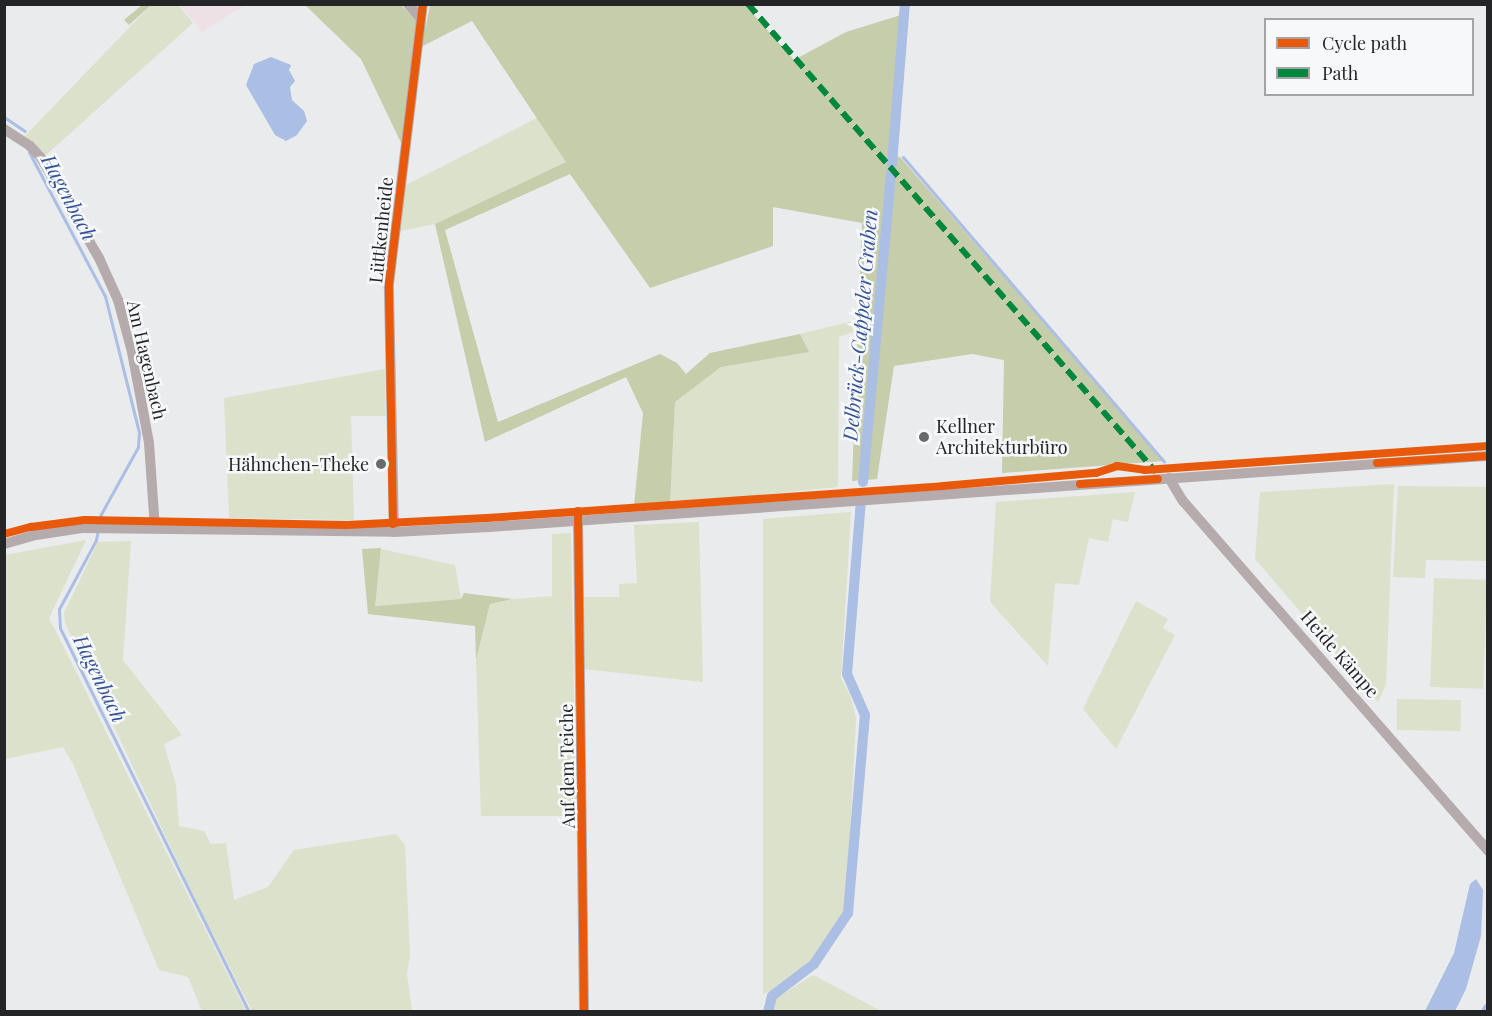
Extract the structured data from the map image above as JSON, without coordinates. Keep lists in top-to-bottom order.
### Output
{
  "streets": {
    "street": [
      "Lüttkenheide",
      "Am Hagenbach",
      "Heide Kämpe",
      "Auf dem Teiche"
    ]
  },
  "water": ["Hagenbach", "Delbrück-Cappeler Graben"],
  "places": ["Kellner Architekturbüro", "Hähnchen-Theke"],
  "legend": ["Cycle path", "Path"]
}
